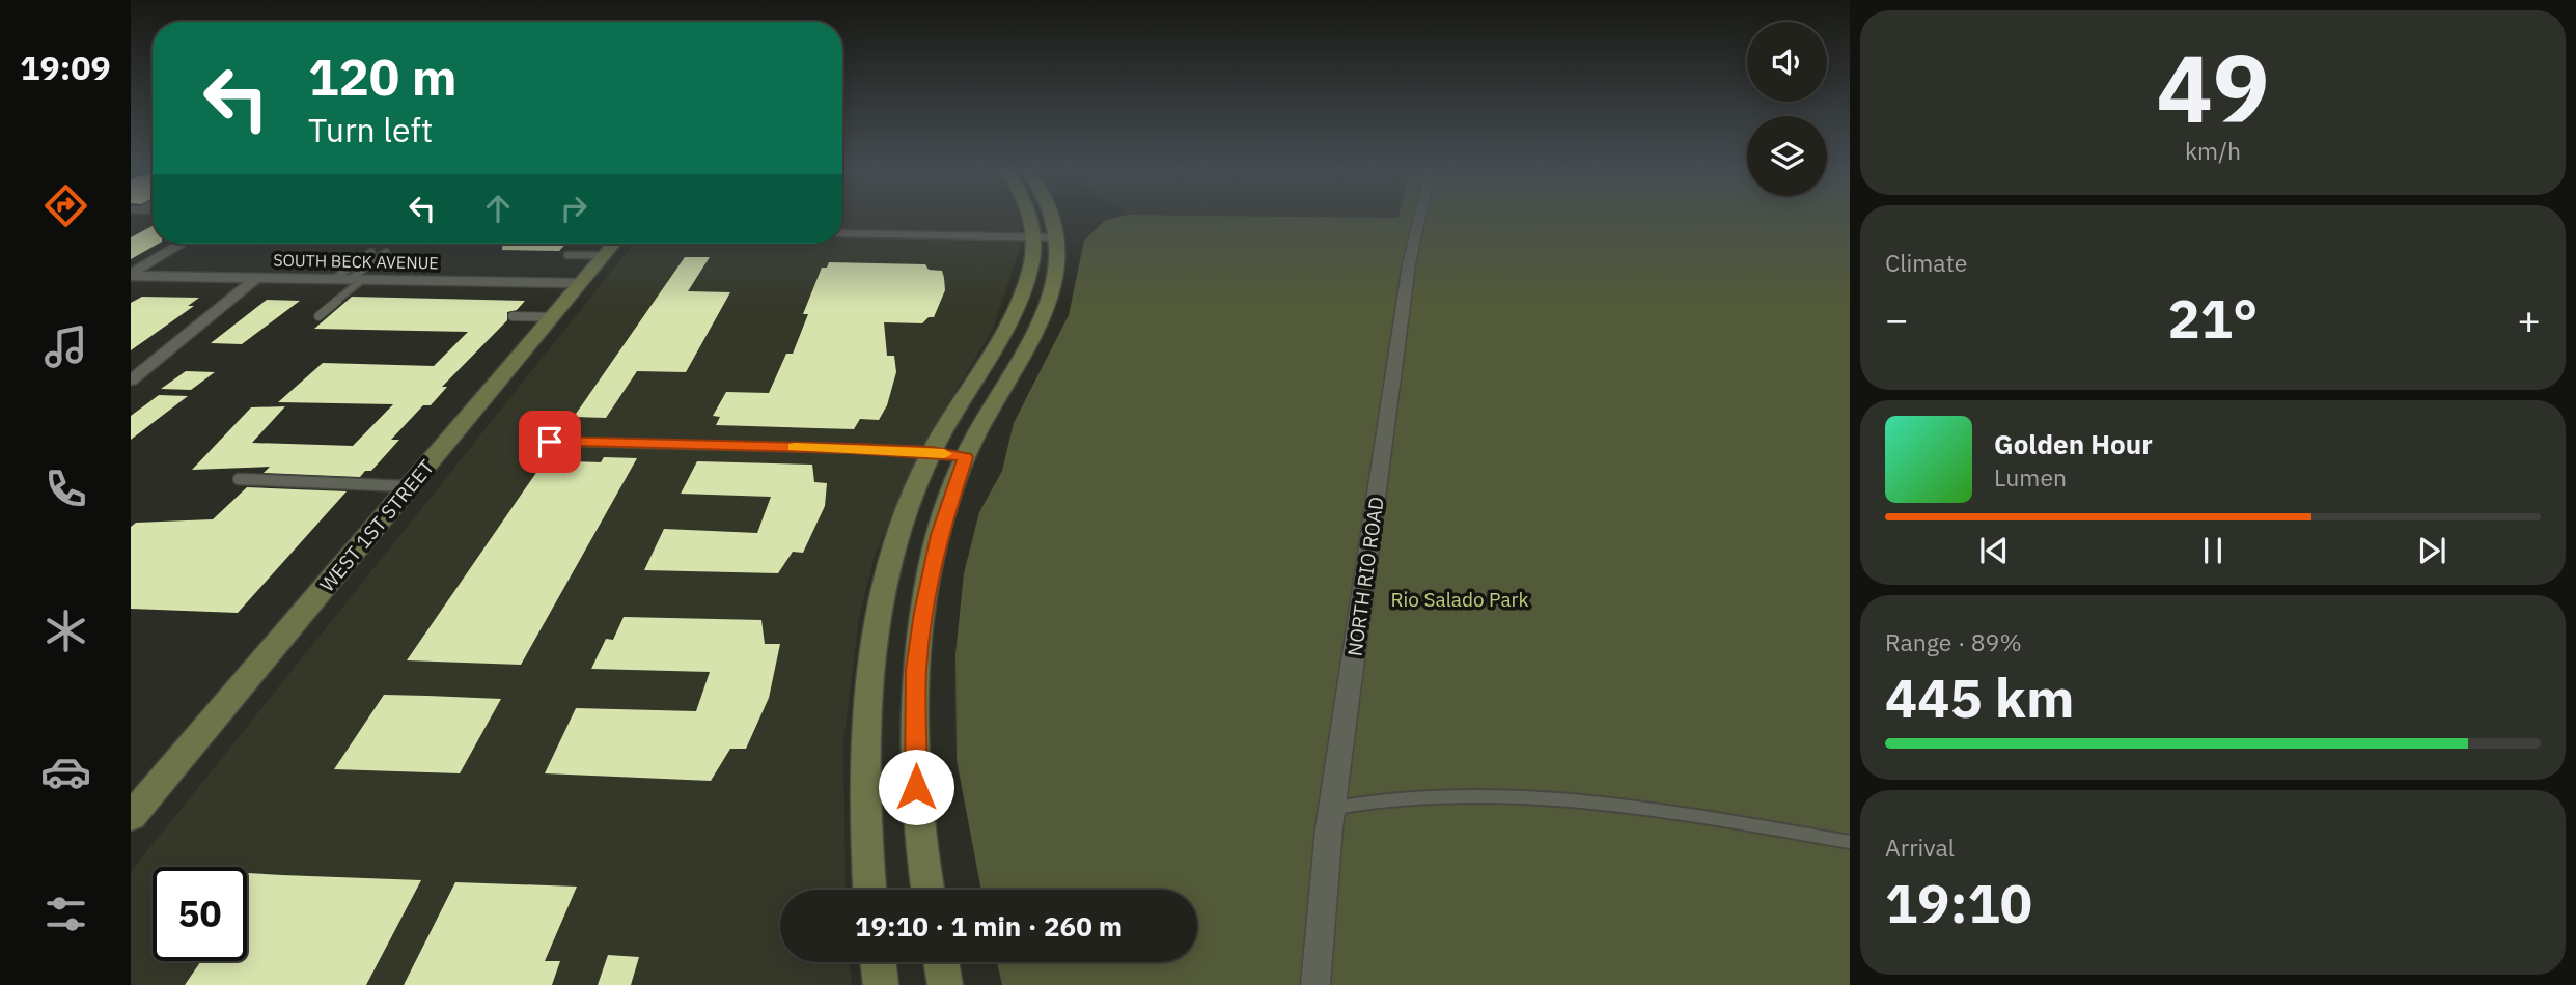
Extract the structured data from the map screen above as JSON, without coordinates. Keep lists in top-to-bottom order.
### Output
{
  "streets": {
    "main road": ["WEST 1ST STREET"],
    "street": ["SOUTH BECK AVENUE", "NORTH RIO ROAD"]
  },
  "crossings": [
    ["SOUTH BECK AVENUE", "WEST 1ST STREET"]
  ],
  "parks": ["Rio Salado Park"],
  "page": {
    "tabs": "19:09",
    "tile": [
      ["49", "km/h"],
      "Climate",
      ["Range · 89%", "445 km"],
      ["Arrival", "19:10"]
    ],
    "turn": ["120 m", "Turn left"],
    "heat": ["−", "21°", "+"],
    "song": ["Golden Hour", "Lumen"],
    "limit": "50",
    "trip": "19:10 · 1 min · 260 m"
  }
}
